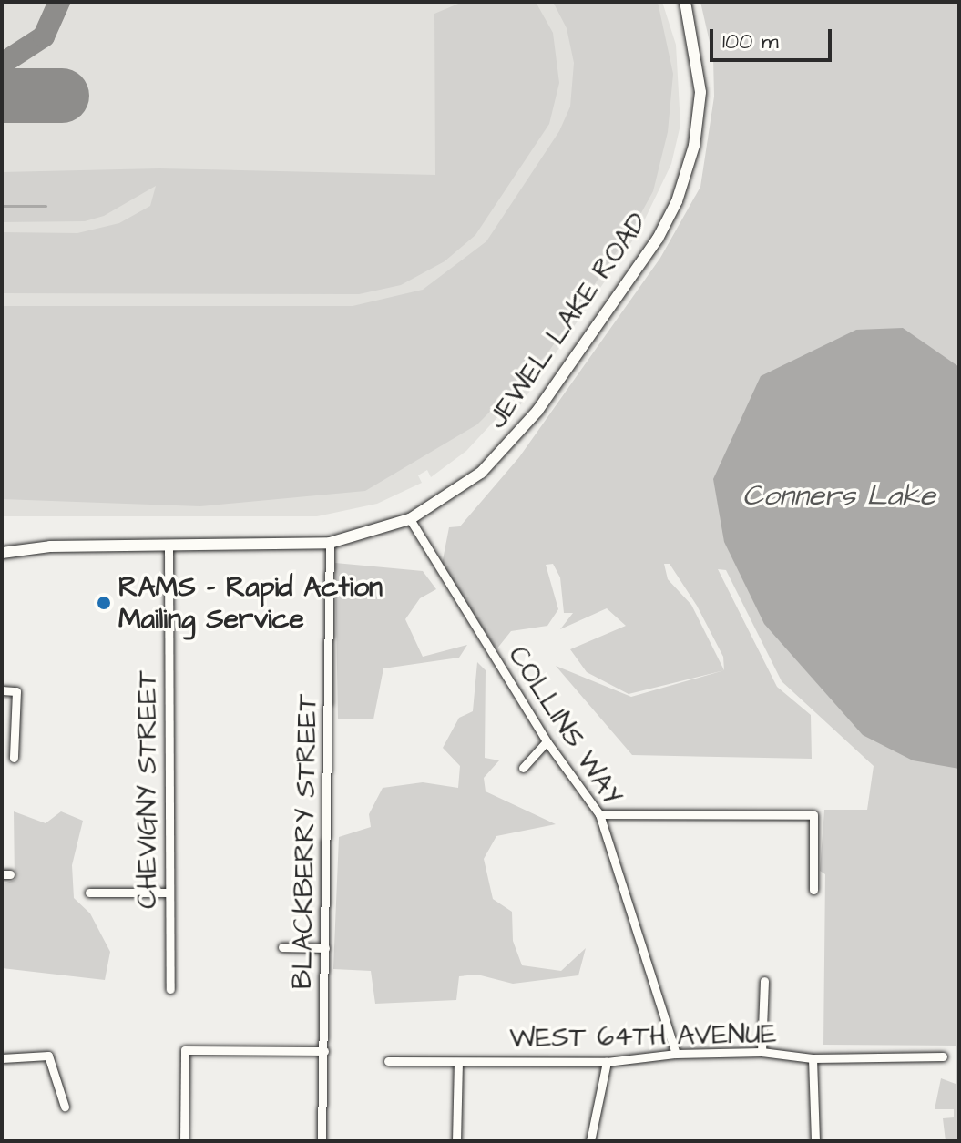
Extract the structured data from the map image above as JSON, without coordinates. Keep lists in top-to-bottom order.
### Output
{
  "streets": {
    "main road": ["JEWEL LAKE ROAD"],
    "street": [
      "COLLINS WAY",
      "CHEVIGNY STREET",
      "BLACKBERRY STREET",
      "WEST 64TH AVENUE"
    ]
  },
  "crossings": [
    ["JEWEL LAKE ROAD", "COLLINS WAY"],
    ["JEWEL LAKE ROAD", "CHEVIGNY STREET"],
    ["JEWEL LAKE ROAD", "BLACKBERRY STREET"],
    ["COLLINS WAY", "WEST 64TH AVENUE"]
  ],
  "water": ["Conners Lake"],
  "places": ["RAMS - Rapid Action Mailing Service"],
  "scale_bar": "100 m"
}
